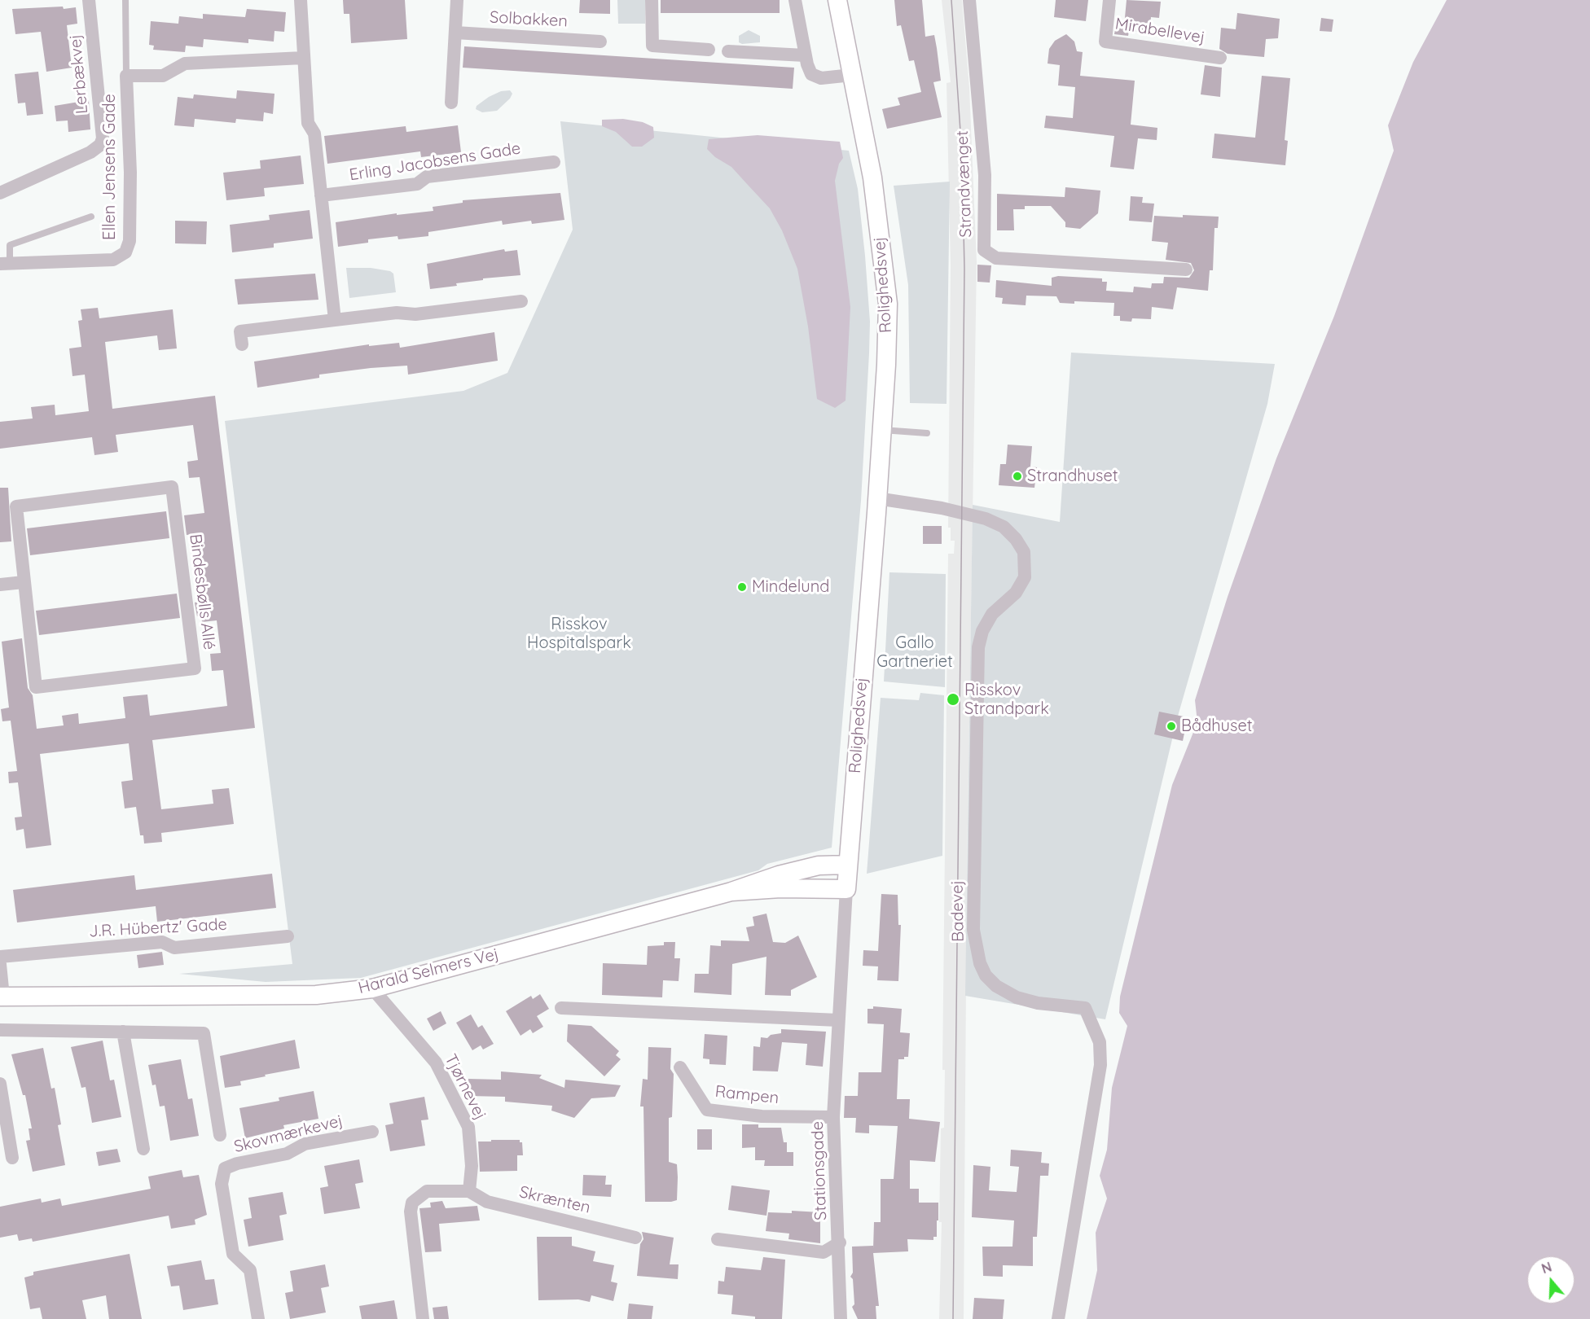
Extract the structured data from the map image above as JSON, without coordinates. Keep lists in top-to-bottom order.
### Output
{
  "streets": {
    "street": [
      "Solbakken",
      "Mirabellevej",
      "Lerbækvej",
      "Erling Jacobsens Gade",
      "Ellen Jensens Gade",
      "Strandvænget",
      "Rolighedsvej",
      "Bindesbølls Allé",
      "Badevej",
      "J.R. Hübertz' Gade",
      "Harald Selmers Vej",
      "Tjørnevej",
      "Rampen",
      "Skovmærkevej",
      "Stationsgade",
      "Skrænten"
    ]
  },
  "crossings": [
    ["Rolighedsvej", "Badevej"],
    ["Rolighedsvej", "Harald Selmers Vej"],
    ["Rolighedsvej", "Stationsgade"],
    ["Harald Selmers Vej", "Tjørnevej"],
    ["Harald Selmers Vej", "Stationsgade"],
    ["Tjørnevej", "Skrænten"],
    ["Rampen", "Stationsgade"]
  ],
  "parks": ["Risskov Hospitalspark", "Gallo Gartneriet"],
  "places": [
    "Strandhuset",
    "Mindelund",
    "Risskov Strandpark",
    "Bådhuset"
  ],
  "north": "top"
}
